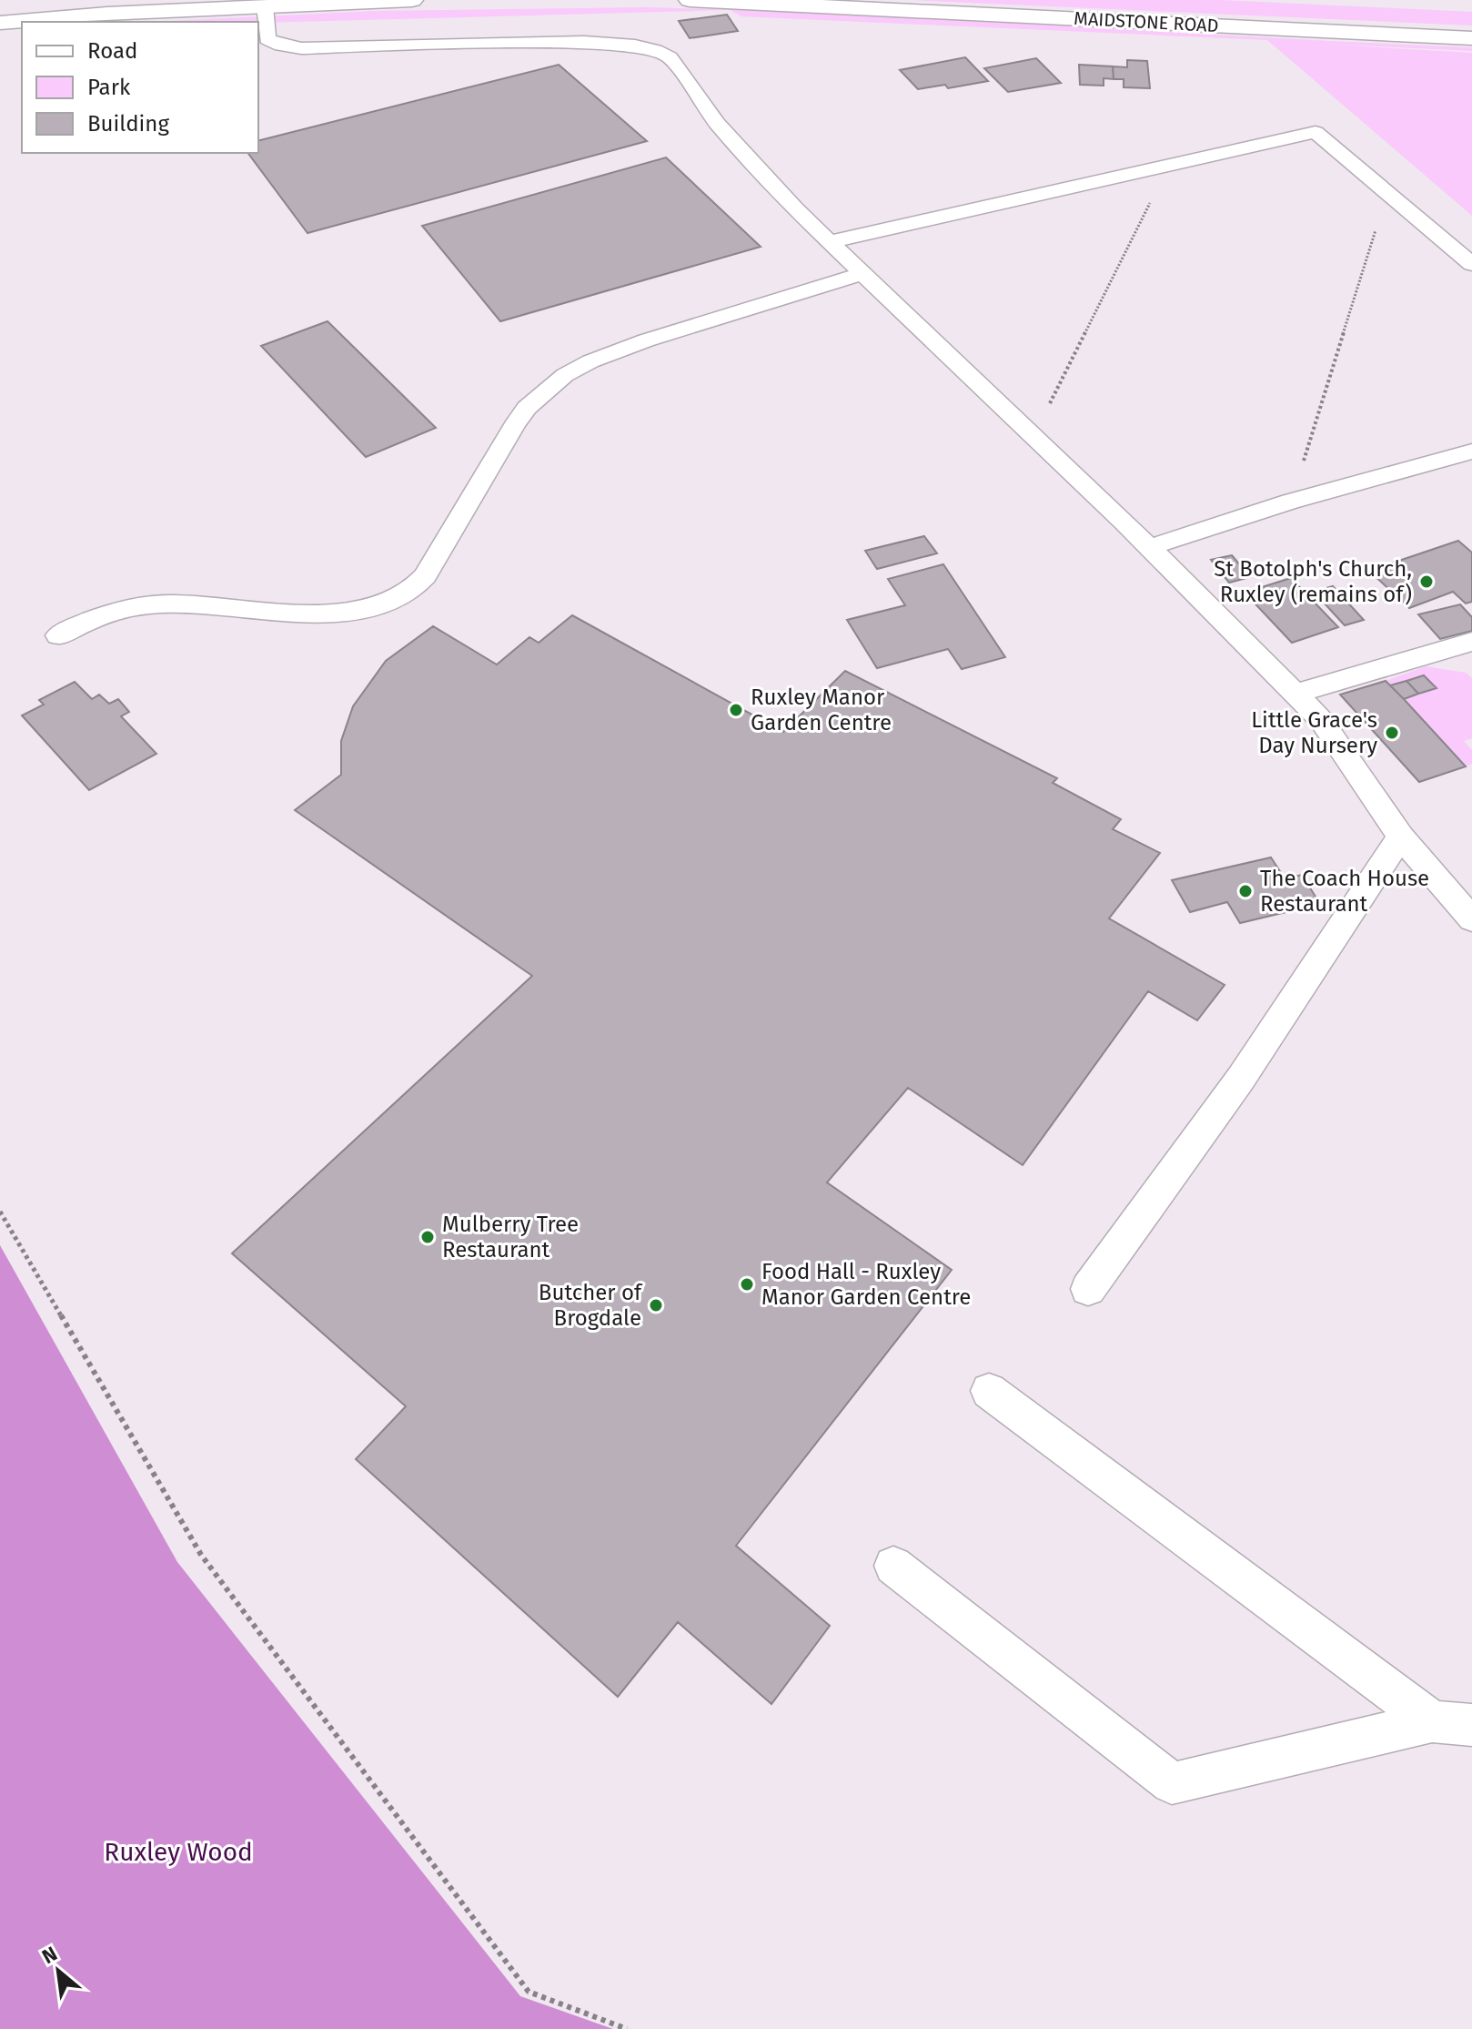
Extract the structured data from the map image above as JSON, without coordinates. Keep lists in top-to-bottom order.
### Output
{
  "streets": {
    "main road": ["MAIDSTONE ROAD"]
  },
  "parks": ["Ruxley Wood"],
  "places": [
    "St Botolph's Church, Ruxley (remains of)",
    "Ruxley Manor Garden Centre",
    "Little Grace's Day Nursery",
    "The Coach House Restaurant",
    "Mulberry Tree Restaurant",
    "Food Hall - Ruxley Manor Garden Centre",
    "Butcher of Brogdale"
  ],
  "legend": ["Road", "Park", "Building"],
  "north": "top left"
}
